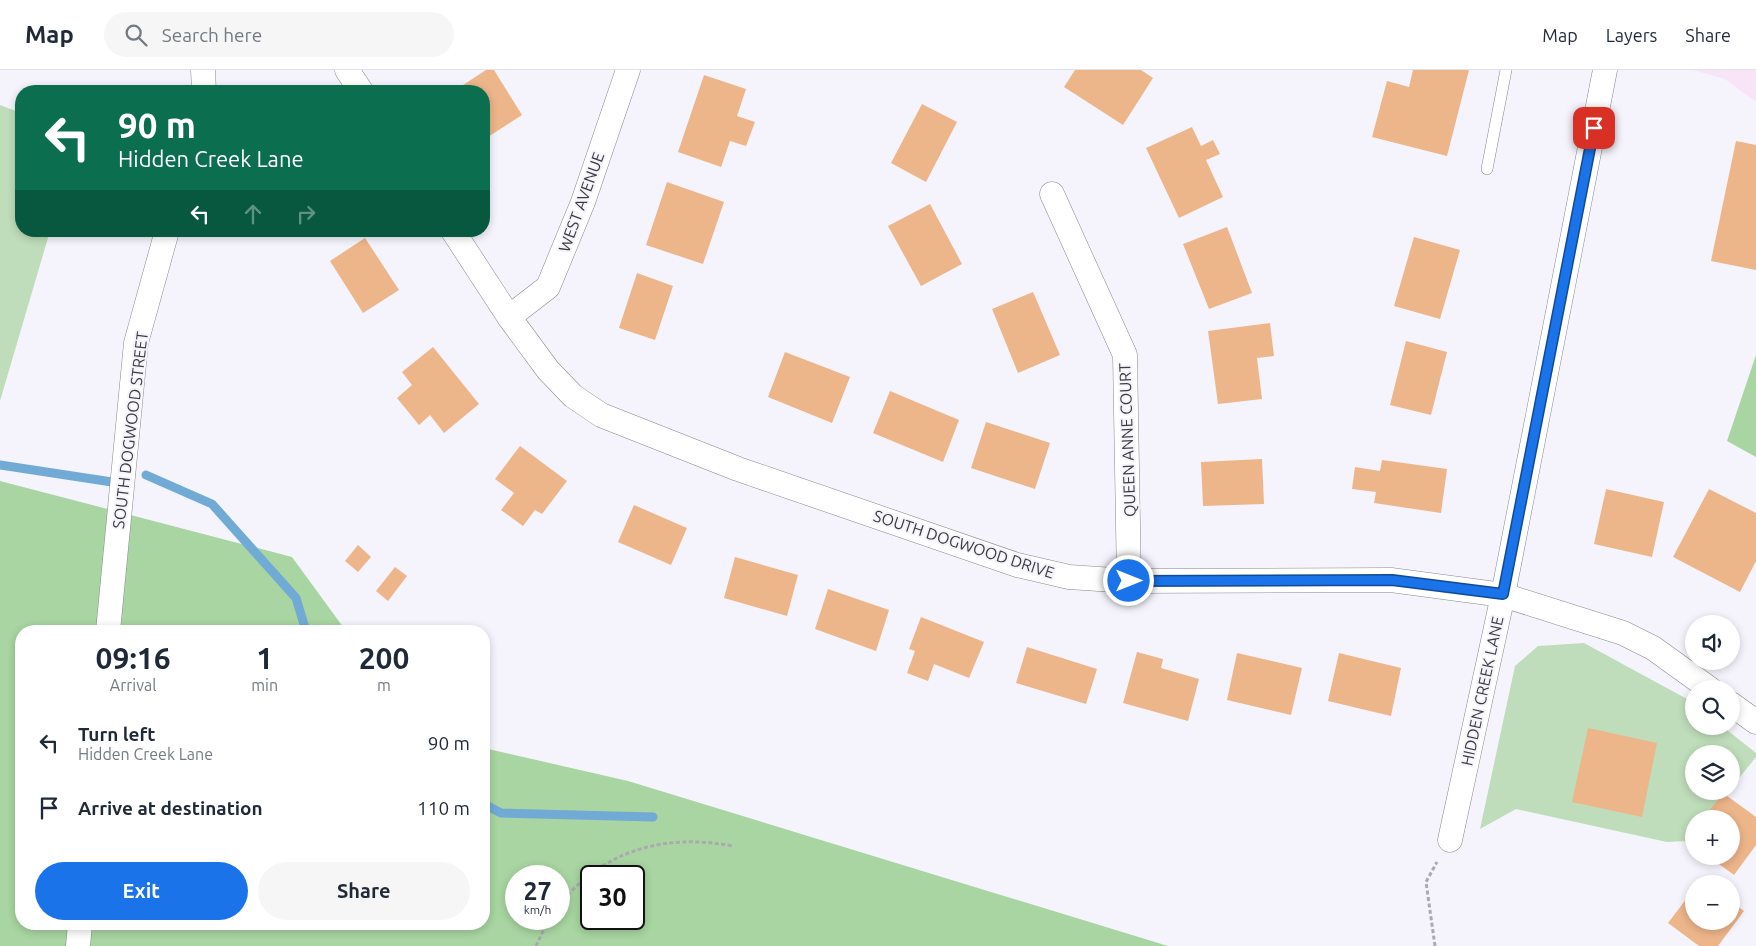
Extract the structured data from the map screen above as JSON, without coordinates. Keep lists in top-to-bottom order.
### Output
{
  "streets": {
    "street": [
      "WEST AVENUE",
      "SOUTH DOGWOOD STREET",
      "QUEEN ANNE COURT",
      "SOUTH DOGWOOD DRIVE",
      "HIDDEN CREEK LANE"
    ]
  },
  "crossings": [
    ["WEST AVENUE", "SOUTH DOGWOOD DRIVE"],
    ["QUEEN ANNE COURT", "SOUTH DOGWOOD DRIVE"],
    ["SOUTH DOGWOOD DRIVE", "HIDDEN CREEK LANE"]
  ],
  "page": {
    "header": "Map",
    "search": "Search here",
    "nav": ["Map", "Layers", "Share"],
    "turn": ["90 m", "Hidden Creek Lane"],
    "map_buttons": ["+", "−"],
    "eta": [
      "09:16",
      "Arrival",
      "1",
      "min",
      "200",
      "m"
    ],
    "list": [
      {
        "name": "Turn left",
        "note": "Hidden Creek Lane",
        "value": "90 m"
      },
      {
        "name": "Arrive at destination",
        "value": "110 m"
      }
    ],
    "buttons": ["Exit", "Share"],
    "speed": "27 km/h",
    "limit": "30"
  }
}
